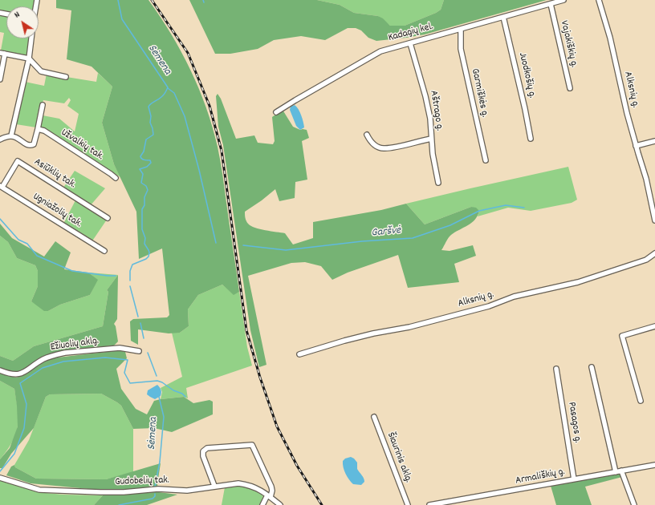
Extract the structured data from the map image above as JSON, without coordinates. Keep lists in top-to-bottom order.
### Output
{
  "streets": {
    "street": [
      "Kadagių kel.",
      "Vajakiškių g.",
      "Juodkošių g.",
      "Alksnių g.",
      "Garmiškės g.",
      "Aštrago g.",
      "Užvalkių tak.",
      "Asiūklių tak.",
      "Ugniažolių tak.",
      "Ežiuolių aklg.",
      "Pasagos g.",
      "Šiaurinis aklg.",
      "Armališkių g.",
      "Gudobelių tak."
    ]
  },
  "crossings": [
    ["Kadagių kel.", "Vajakiškių g."],
    ["Kadagių kel.", "Juodkošių g."],
    ["Kadagių kel.", "Garmiškės g."],
    ["Kadagių kel.", "Aštrago g."],
    ["Asiūklių tak.", "Ugniažolių tak."],
    ["Pasagos g.", "Armališkių g."]
  ],
  "water": ["Sėmena", "Garšvė"],
  "north": "top left"
}
